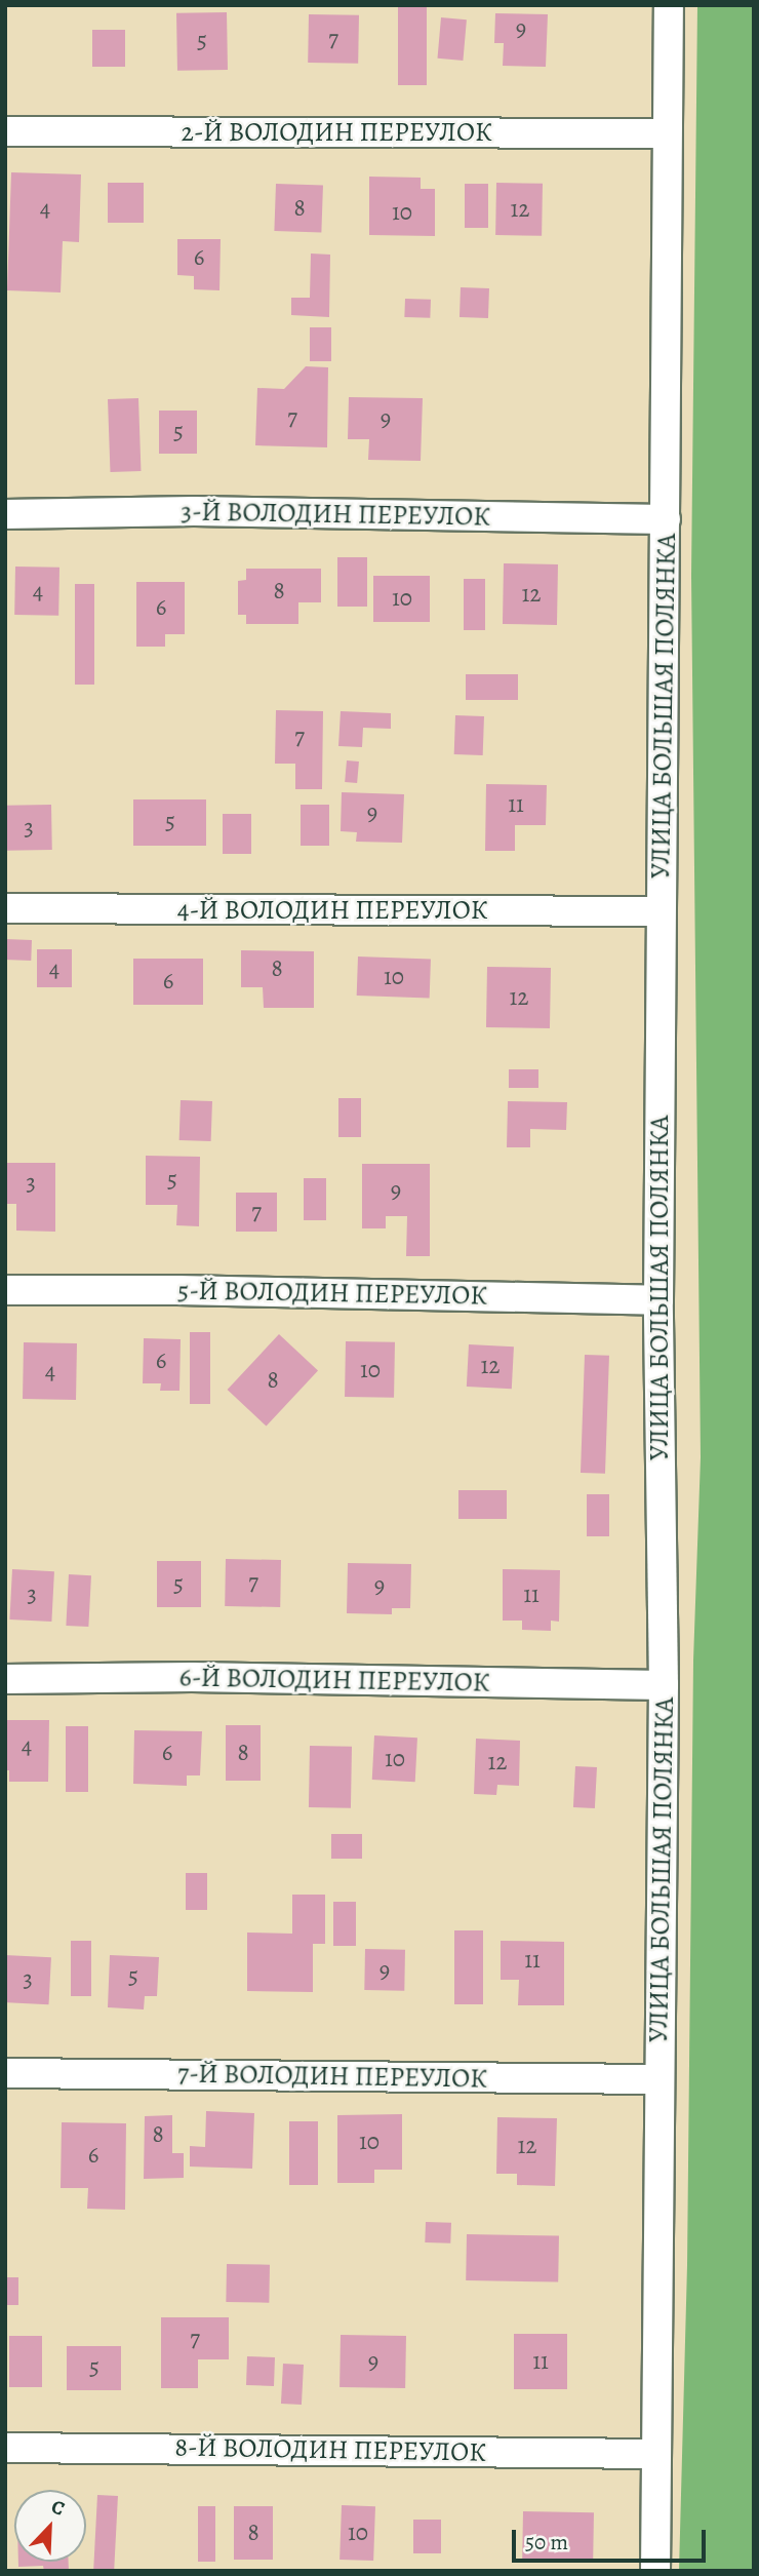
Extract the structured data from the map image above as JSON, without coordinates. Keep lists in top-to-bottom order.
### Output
{
  "streets": {
    "street": [
      "2-Й ВОЛОДИН ПЕРЕУЛОК",
      "3-Й ВОЛОДИН ПЕРЕУЛОК",
      "УЛИЦА БОЛЬШАЯ ПОЛЯНКА",
      "4-Й ВОЛОДИН ПЕРЕУЛОК",
      "5-Й ВОЛОДИН ПЕРЕУЛОК",
      "6-Й ВОЛОДИН ПЕРЕУЛОК",
      "7-Й ВОЛОДИН ПЕРЕУЛОК",
      "8-Й ВОЛОДИН ПЕРЕУЛОК"
    ]
  },
  "crossings": [
    ["2-Й ВОЛОДИН ПЕРЕУЛОК", "УЛИЦА БОЛЬШАЯ ПОЛЯНКА"],
    ["3-Й ВОЛОДИН ПЕРЕУЛОК", "УЛИЦА БОЛЬШАЯ ПОЛЯНКА"],
    ["УЛИЦА БОЛЬШАЯ ПОЛЯНКА", "4-Й ВОЛОДИН ПЕРЕУЛОК"],
    ["УЛИЦА БОЛЬШАЯ ПОЛЯНКА", "5-Й ВОЛОДИН ПЕРЕУЛОК"],
    ["УЛИЦА БОЛЬШАЯ ПОЛЯНКА", "6-Й ВОЛОДИН ПЕРЕУЛОК"],
    ["УЛИЦА БОЛЬШАЯ ПОЛЯНКА", "7-Й ВОЛОДИН ПЕРЕУЛОК"],
    ["УЛИЦА БОЛЬШАЯ ПОЛЯНКА", "8-Й ВОЛОДИН ПЕРЕУЛОК"]
  ],
  "house_numbers": [
    "9",
    "7",
    "5",
    "4",
    "8",
    "12",
    "10",
    "6",
    "7",
    "9",
    "5",
    "4",
    "8",
    "12",
    "10",
    "6",
    "7",
    "11",
    "9",
    "5",
    "3",
    "4",
    "8",
    "10",
    "6",
    "12",
    "5",
    "3",
    "9",
    "7",
    "6",
    "12",
    "10",
    "4",
    "8",
    "7",
    "5",
    "9",
    "3",
    "11",
    "4",
    "6",
    "8",
    "10",
    "12",
    "11",
    "9",
    "5",
    "3",
    "8",
    "10",
    "12",
    "6",
    "7",
    "9",
    "11",
    "5",
    "8",
    "10"
  ],
  "scale_bar": "50 m",
  "north": "top right"
}
